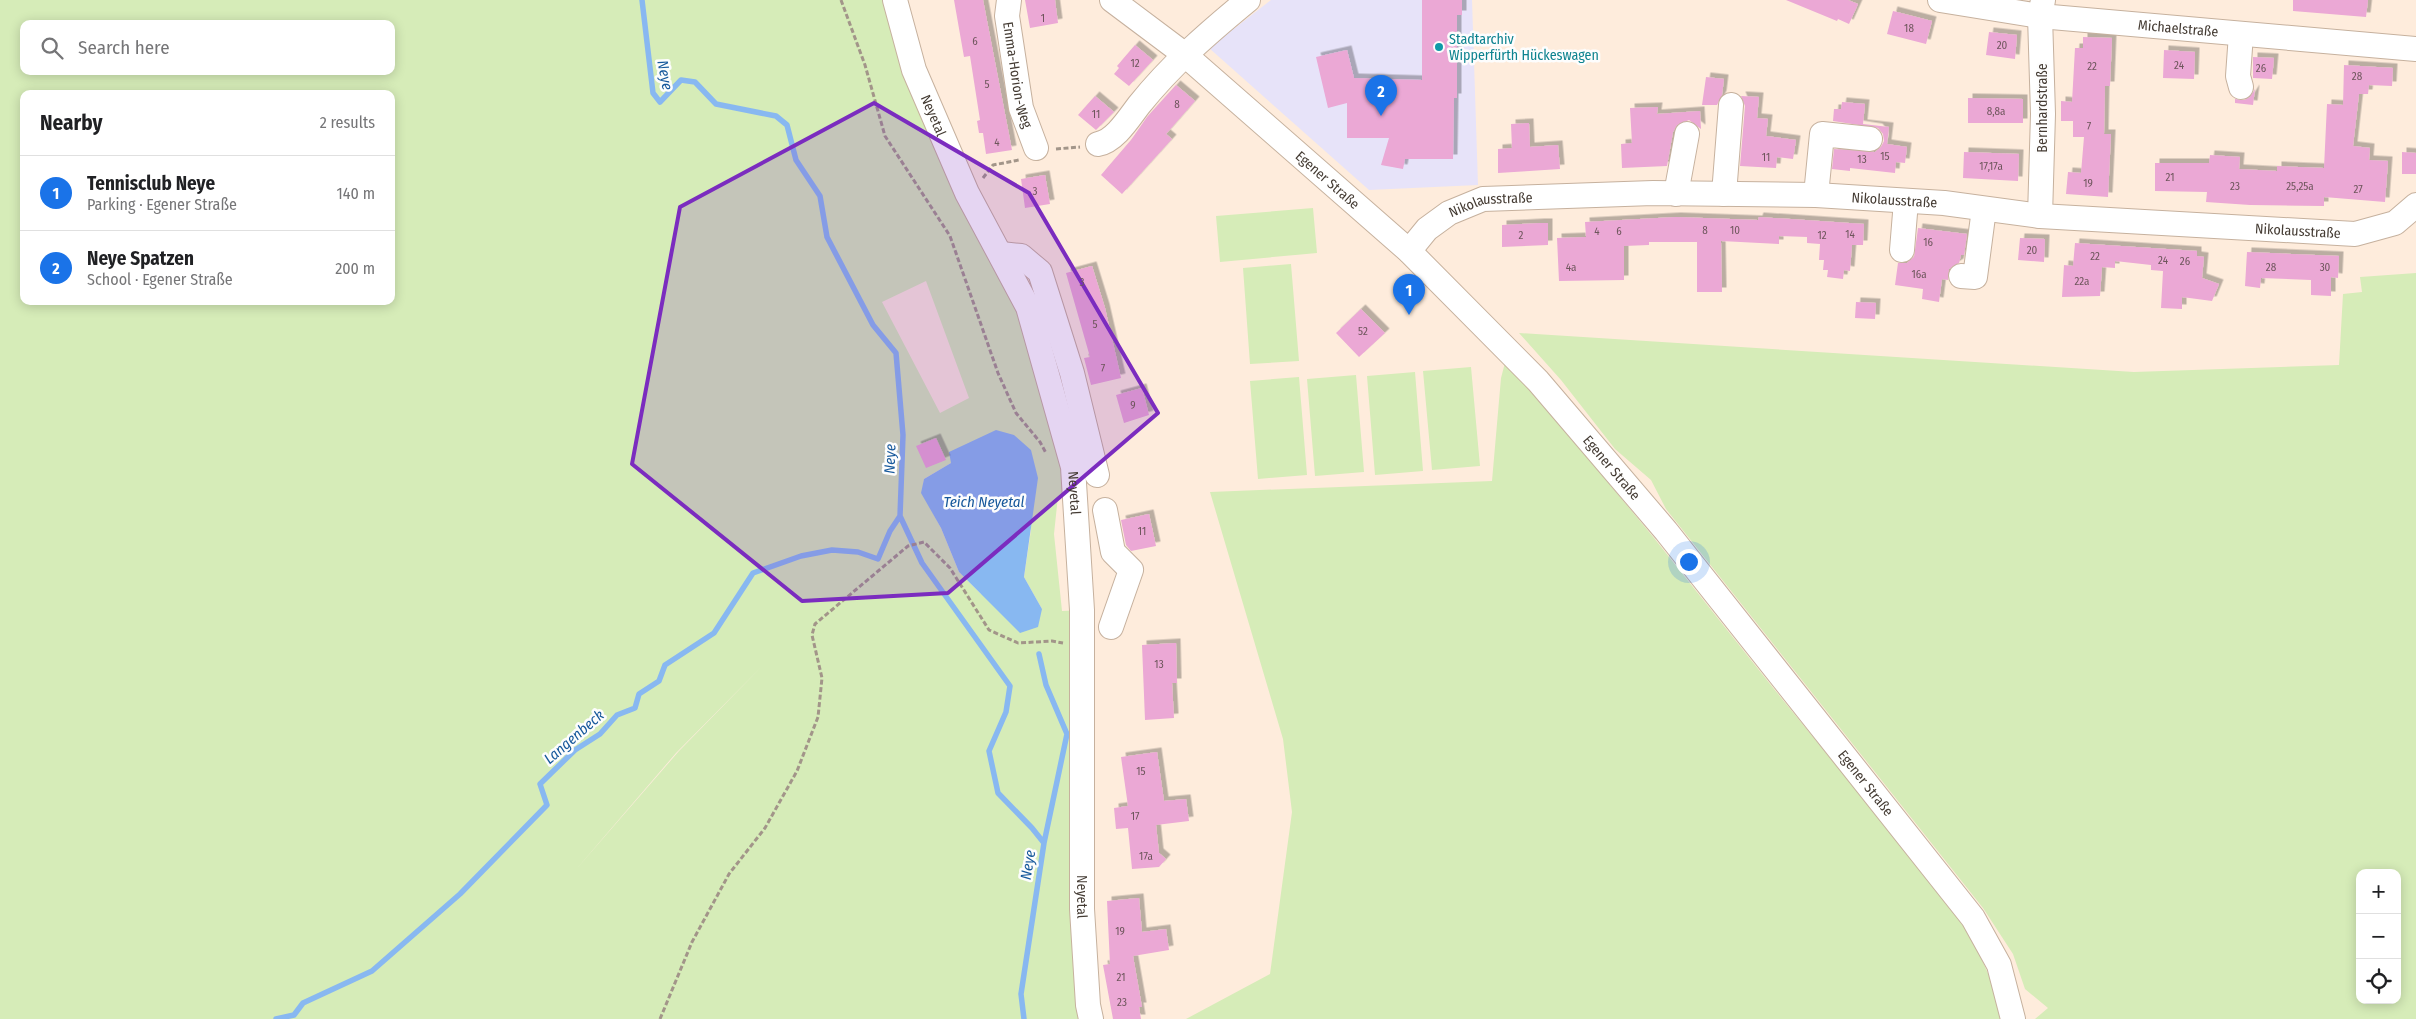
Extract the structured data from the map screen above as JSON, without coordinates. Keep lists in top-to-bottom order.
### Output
{
  "streets": {
    "street": [
      "Michaelstraße",
      "Emma-Horion-Weg",
      "Bernhardstraße",
      "Neyetal",
      "Egener Straße",
      "Nikolausstraße"
    ]
  },
  "crossings": [
    ["Michaelstraße", "Bernhardstraße"],
    ["Bernhardstraße", "Nikolausstraße"],
    ["Egener Straße", "Nikolausstraße"]
  ],
  "water": ["Neye", "Teich Neyetal", "Langenbeck"],
  "places": ["Stadtarchiv Wipperfürth Hückeswagen"],
  "house_numbers": [
    "1",
    "18",
    "6",
    "20",
    "12",
    "24",
    "22",
    "26",
    "28",
    "5",
    "8",
    "8,8a",
    "11",
    "7",
    "4",
    "15",
    "11",
    "13",
    "17,17a",
    "21",
    "19",
    "23",
    "25,25a",
    "27",
    "3",
    "8",
    "10",
    "4",
    "6",
    "14",
    "2",
    "12",
    "16",
    "20",
    "22",
    "24",
    "26",
    "4a",
    "28",
    "30",
    "16a",
    "22a",
    "3",
    "5",
    "52",
    "7",
    "9",
    "11",
    "13",
    "15",
    "17",
    "17a",
    "19",
    "21",
    "23"
  ],
  "page": {
    "search": "Search here",
    "pins": ["2", "1"],
    "heading": ["Nearby", "2 results"],
    "list": [
      {
        "mark": "1",
        "name": "Tennisclub Neye",
        "note": "Parking · Egener Straße",
        "value": "140 m"
      },
      {
        "mark": "2",
        "name": "Neye Spatzen",
        "note": "School · Egener Straße",
        "value": "200 m"
      }
    ],
    "map_buttons": ["+", "−"]
  }
}
